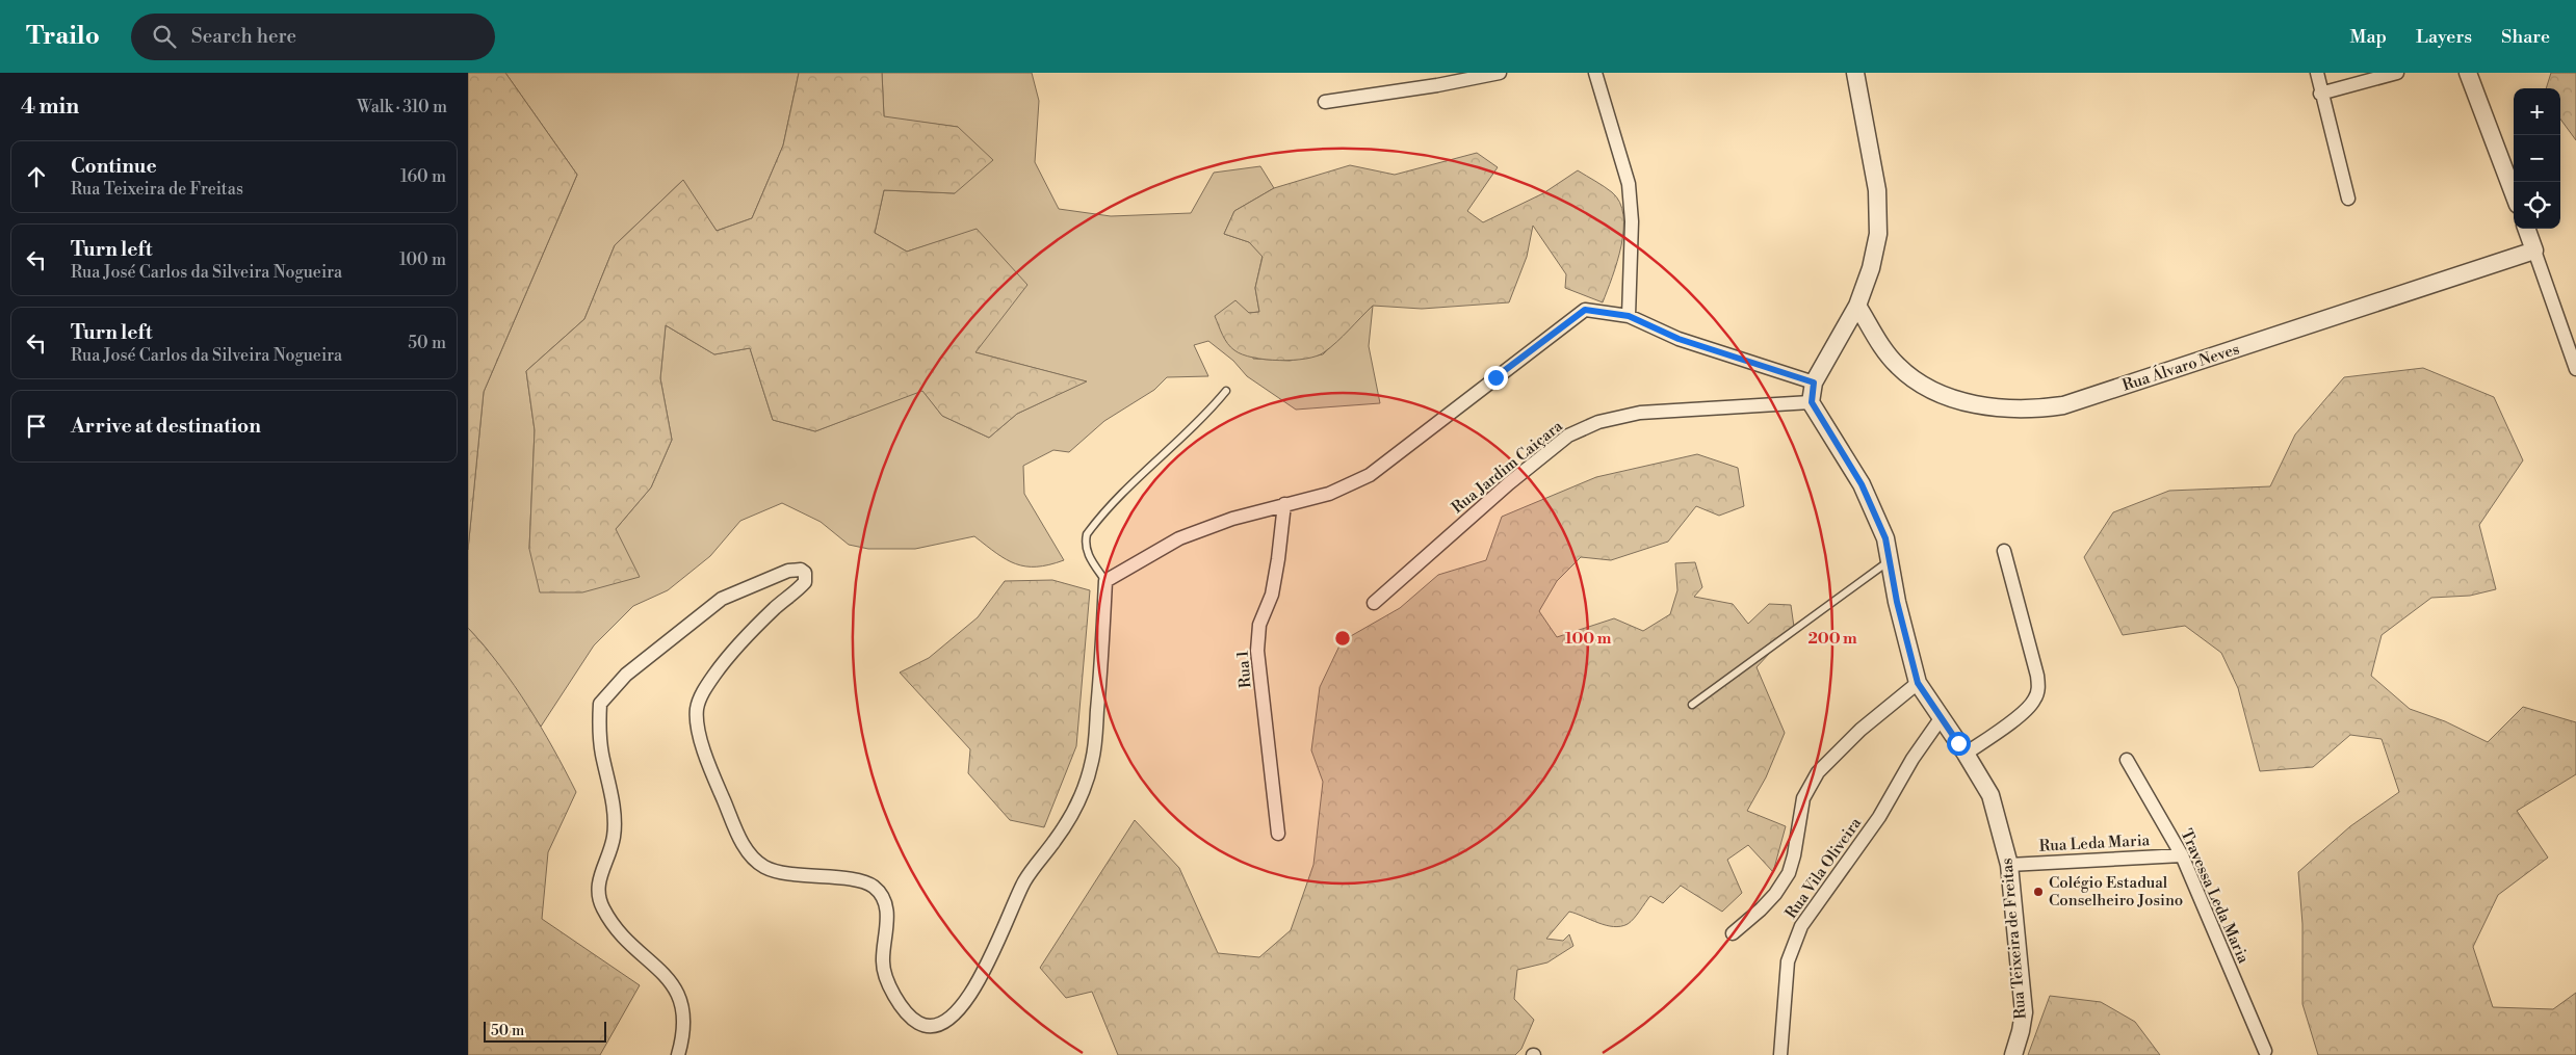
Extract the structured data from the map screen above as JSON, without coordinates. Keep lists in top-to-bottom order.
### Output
{
  "streets": {
    "street": [
      "Rua Álvaro Neves",
      "Rua Jardim Caiçara",
      "Rua 1",
      "Rua Leda Maria",
      "Rua Vila Oliveira",
      "Travessa Leda Maria",
      "Rua Teixeira de Freitas"
    ]
  },
  "crossings": [
    ["Rua Jardim Caiçara", "Rua Teixeira de Freitas"],
    ["Rua Leda Maria", "Travessa Leda Maria"],
    ["Rua Leda Maria", "Rua Teixeira de Freitas"],
    ["Rua Vila Oliveira", "Rua Teixeira de Freitas"]
  ],
  "places": ["Colégio Estadual Conselheiro Josino"],
  "scale_bar": "50 m",
  "page": {
    "header": "Trailo",
    "search": "Search here",
    "nav": ["Map", "Layers", "Share"],
    "heading": ["4 min", "Walk · 310 m"],
    "map_buttons": ["+", "−"],
    "list": [
      ["Continue", "Rua Teixeira de Freitas", "160 m"],
      ["Turn left", "Rua José Carlos da Silveira Nogueira", "100 m"],
      ["Turn left", "Rua José Carlos da Silveira Nogueira", "50 m"],
      "Arrive at destination"
    ],
    "scale": "50 m"
  },
  "rings": ["100 m", "200 m"]
}
